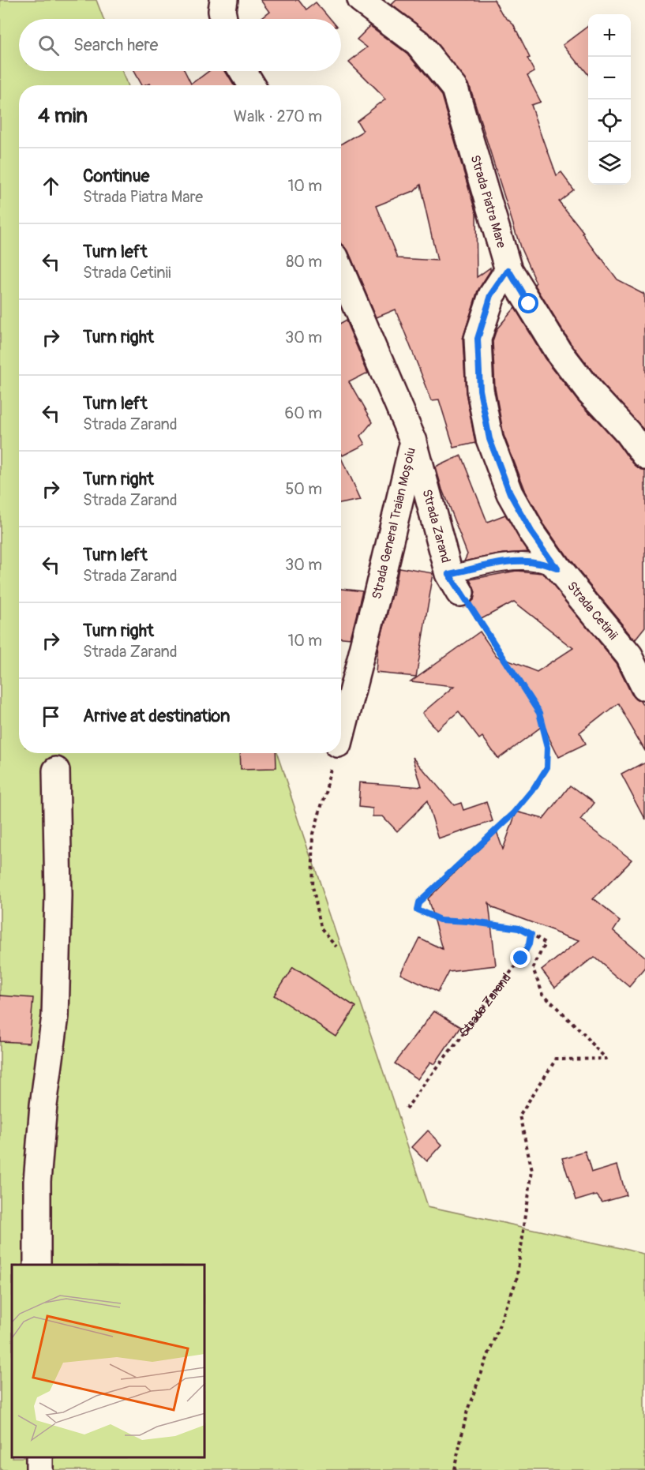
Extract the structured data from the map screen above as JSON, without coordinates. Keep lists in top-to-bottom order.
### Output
{
  "streets": {
    "street": [
      "Strada Piatra Mare",
      "Strada General Traian Moșoiu",
      "Strada Zarand",
      "Strada Cetinii"
    ]
  },
  "crossings": [
    ["Strada Piatra Mare", "Strada Cetinii"],
    ["Strada General Traian Moșoiu", "Strada Zarand"]
  ],
  "page": {
    "map_buttons": ["+", "−"],
    "search": "Search here",
    "heading": ["4 min", "Walk · 270 m"],
    "list": [
      ["Continue", "Strada Piatra Mare", "10 m"],
      ["Turn left", "Strada Cetinii", "80 m"],
      ["Turn right", "30 m"],
      ["Turn left", "Strada Zarand", "60 m"],
      ["Turn right", "Strada Zarand", "50 m"],
      ["Turn left", "Strada Zarand", "30 m"],
      ["Turn right", "Strada Zarand", "10 m"],
      "Arrive at destination"
    ]
  }
}
